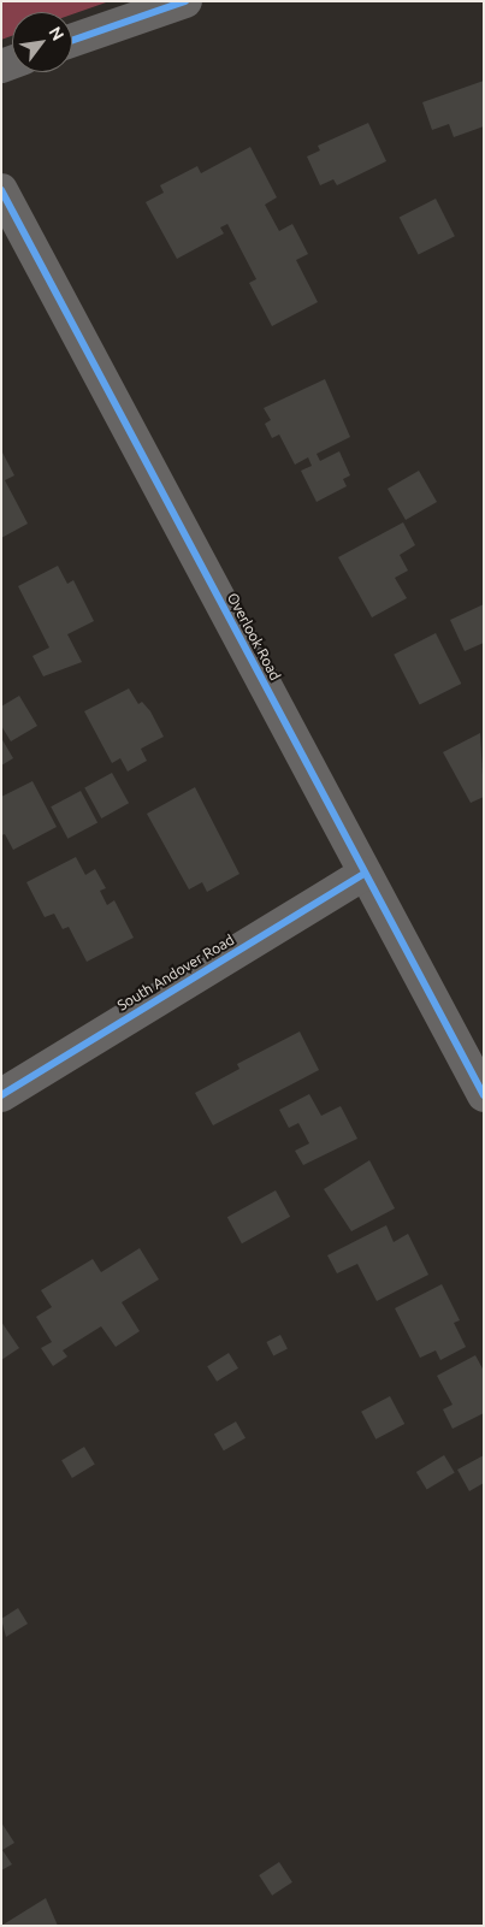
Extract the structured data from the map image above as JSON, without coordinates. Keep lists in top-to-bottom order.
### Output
{
  "streets": {
    "street": ["Overlook Road", "South Andover Road"]
  },
  "crossings": [
    ["Overlook Road", "South Andover Road"]
  ],
  "north": "top right"
}
